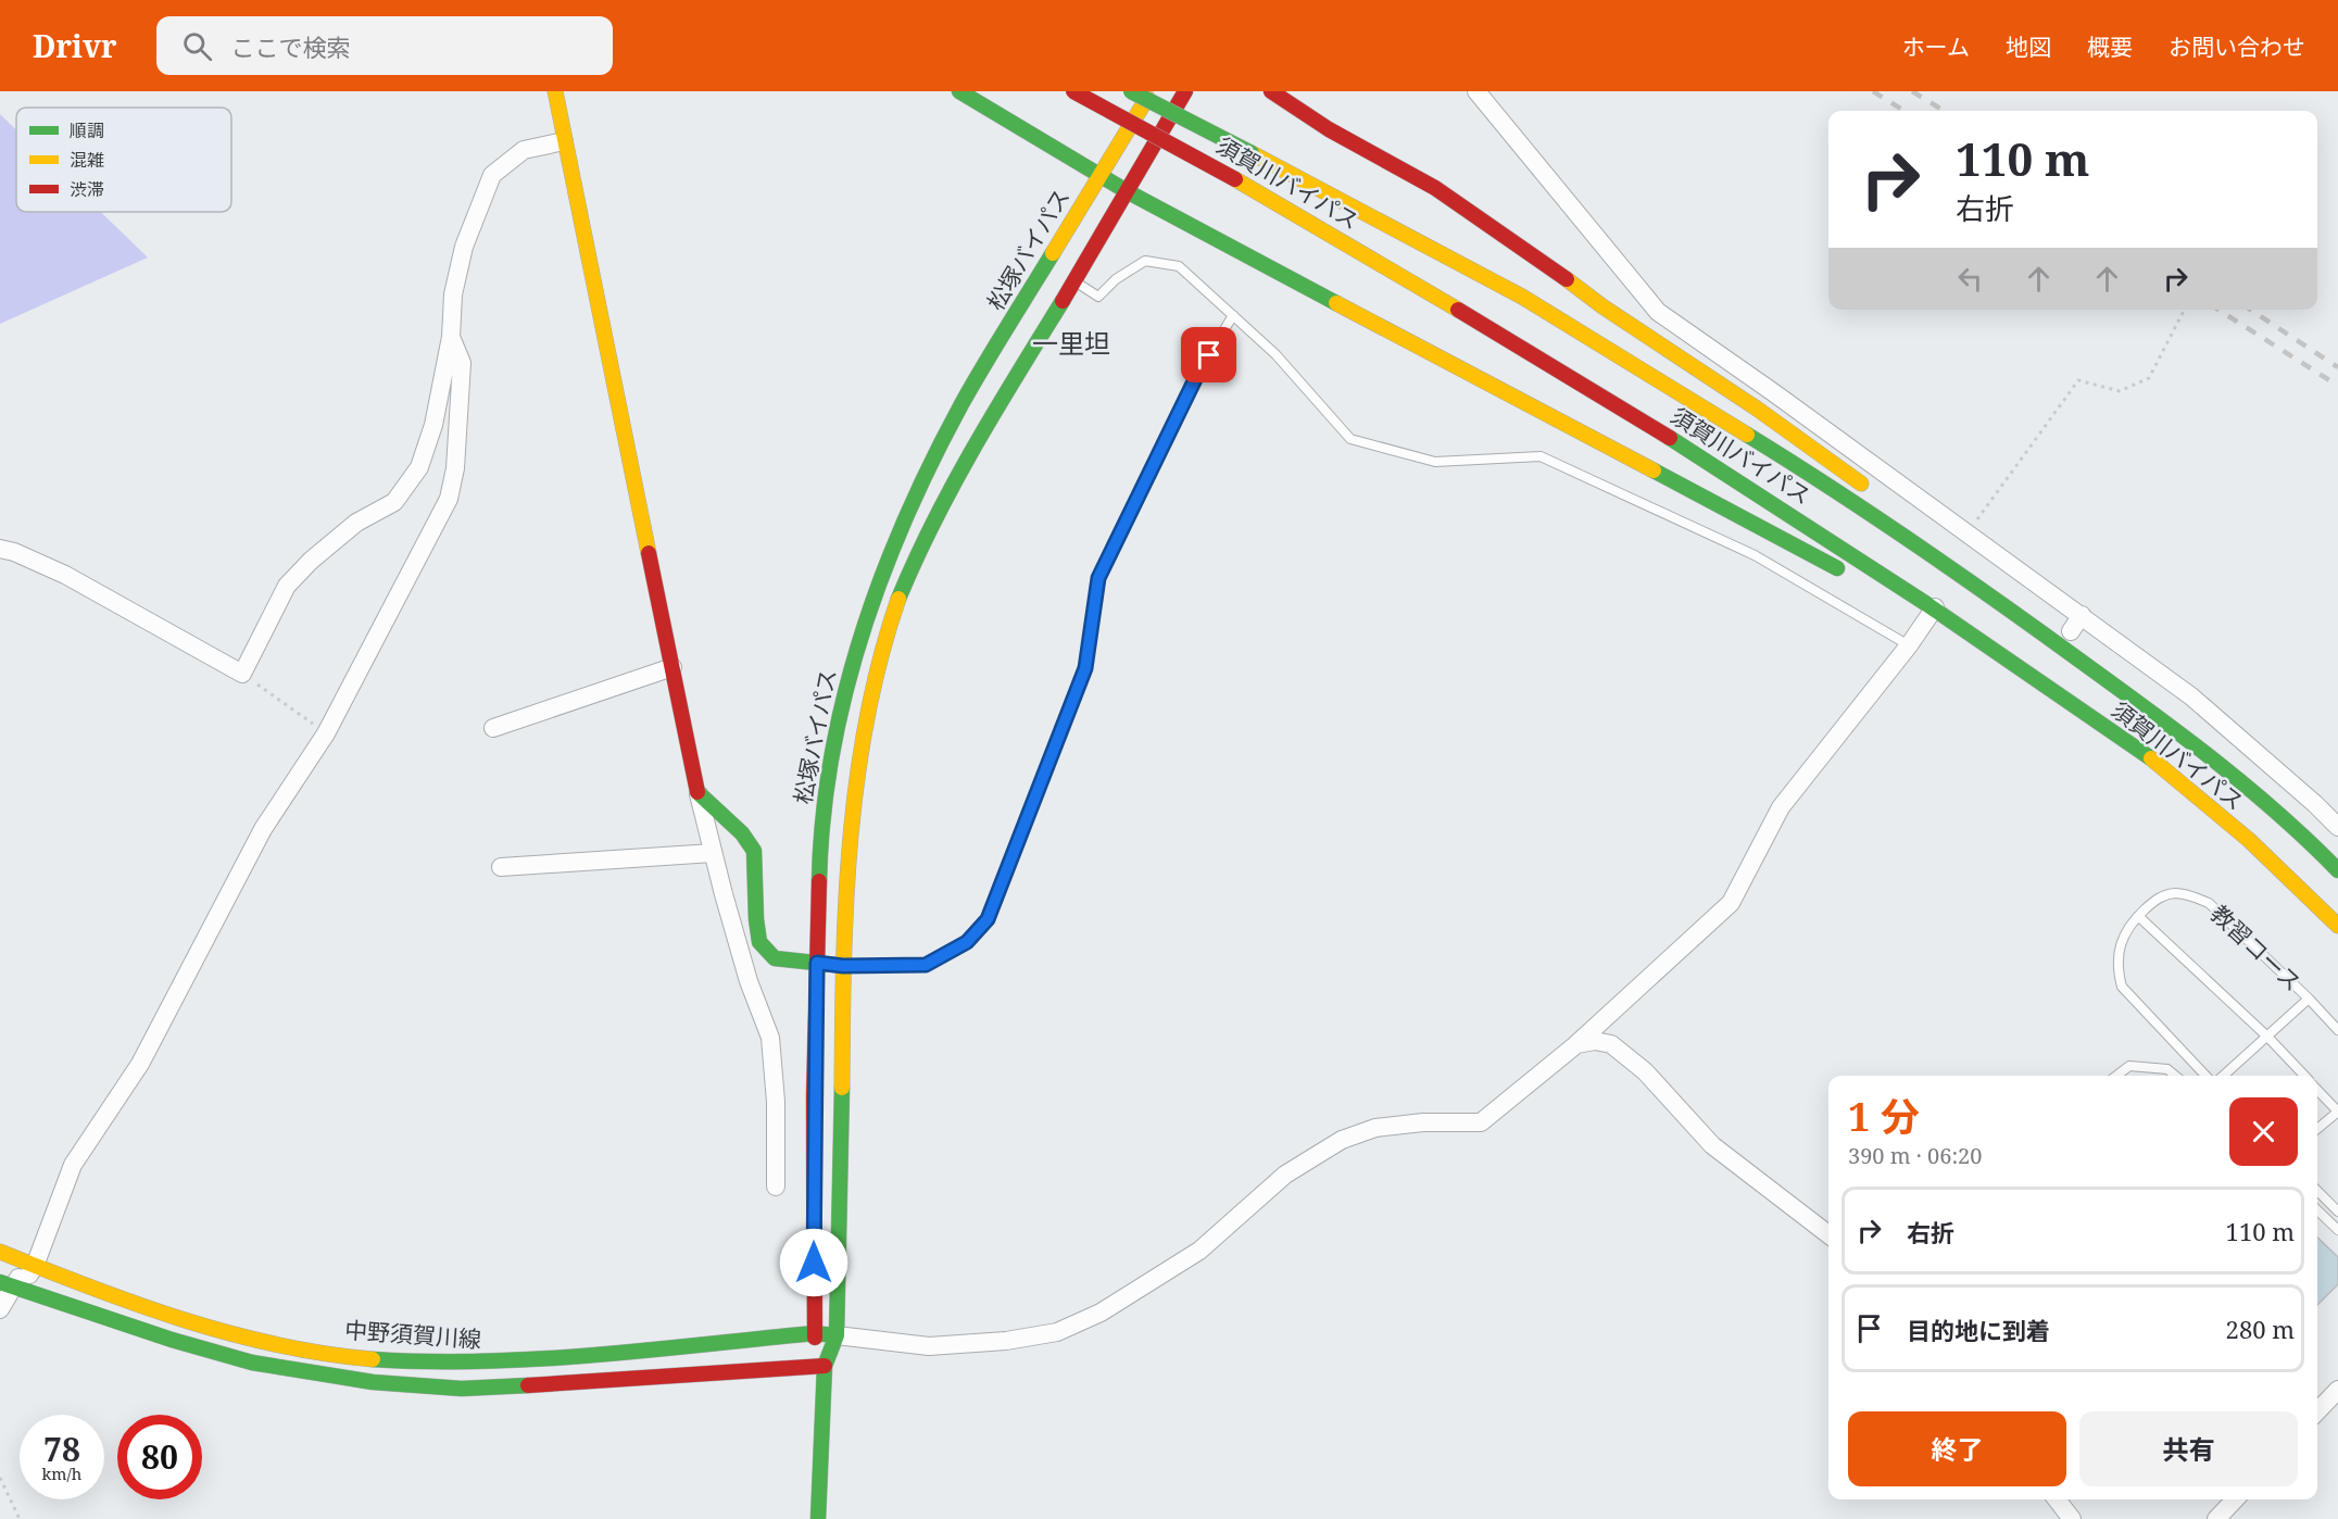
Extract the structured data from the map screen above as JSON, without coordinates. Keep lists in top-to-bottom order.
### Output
{
  "streets": {
    "main road": ["須賀川バイパス", "松塚バイパス", "中野須賀川線"],
    "lane": ["教習コース"]
  },
  "crossings": [
    ["松塚バイパス", "中野須賀川線"]
  ],
  "districts": ["一里坦"],
  "legend": ["順調", "混雑", "渋滞"],
  "page": {
    "header": "Drivr",
    "search": "ここで検索",
    "nav": [
      "ホーム",
      "地図",
      "概要",
      "お問い合わせ"
    ],
    "turn": ["110 m", "右折"],
    "heading": ["1 分", "390 m · 06:20"],
    "list": [
      {
        "name": "右折",
        "value": "110 m"
      },
      {
        "name": "目的地に到着",
        "value": "280 m"
      }
    ],
    "buttons": ["終了", "共有"],
    "speed": "78 km/h",
    "limit": "80"
  }
}
